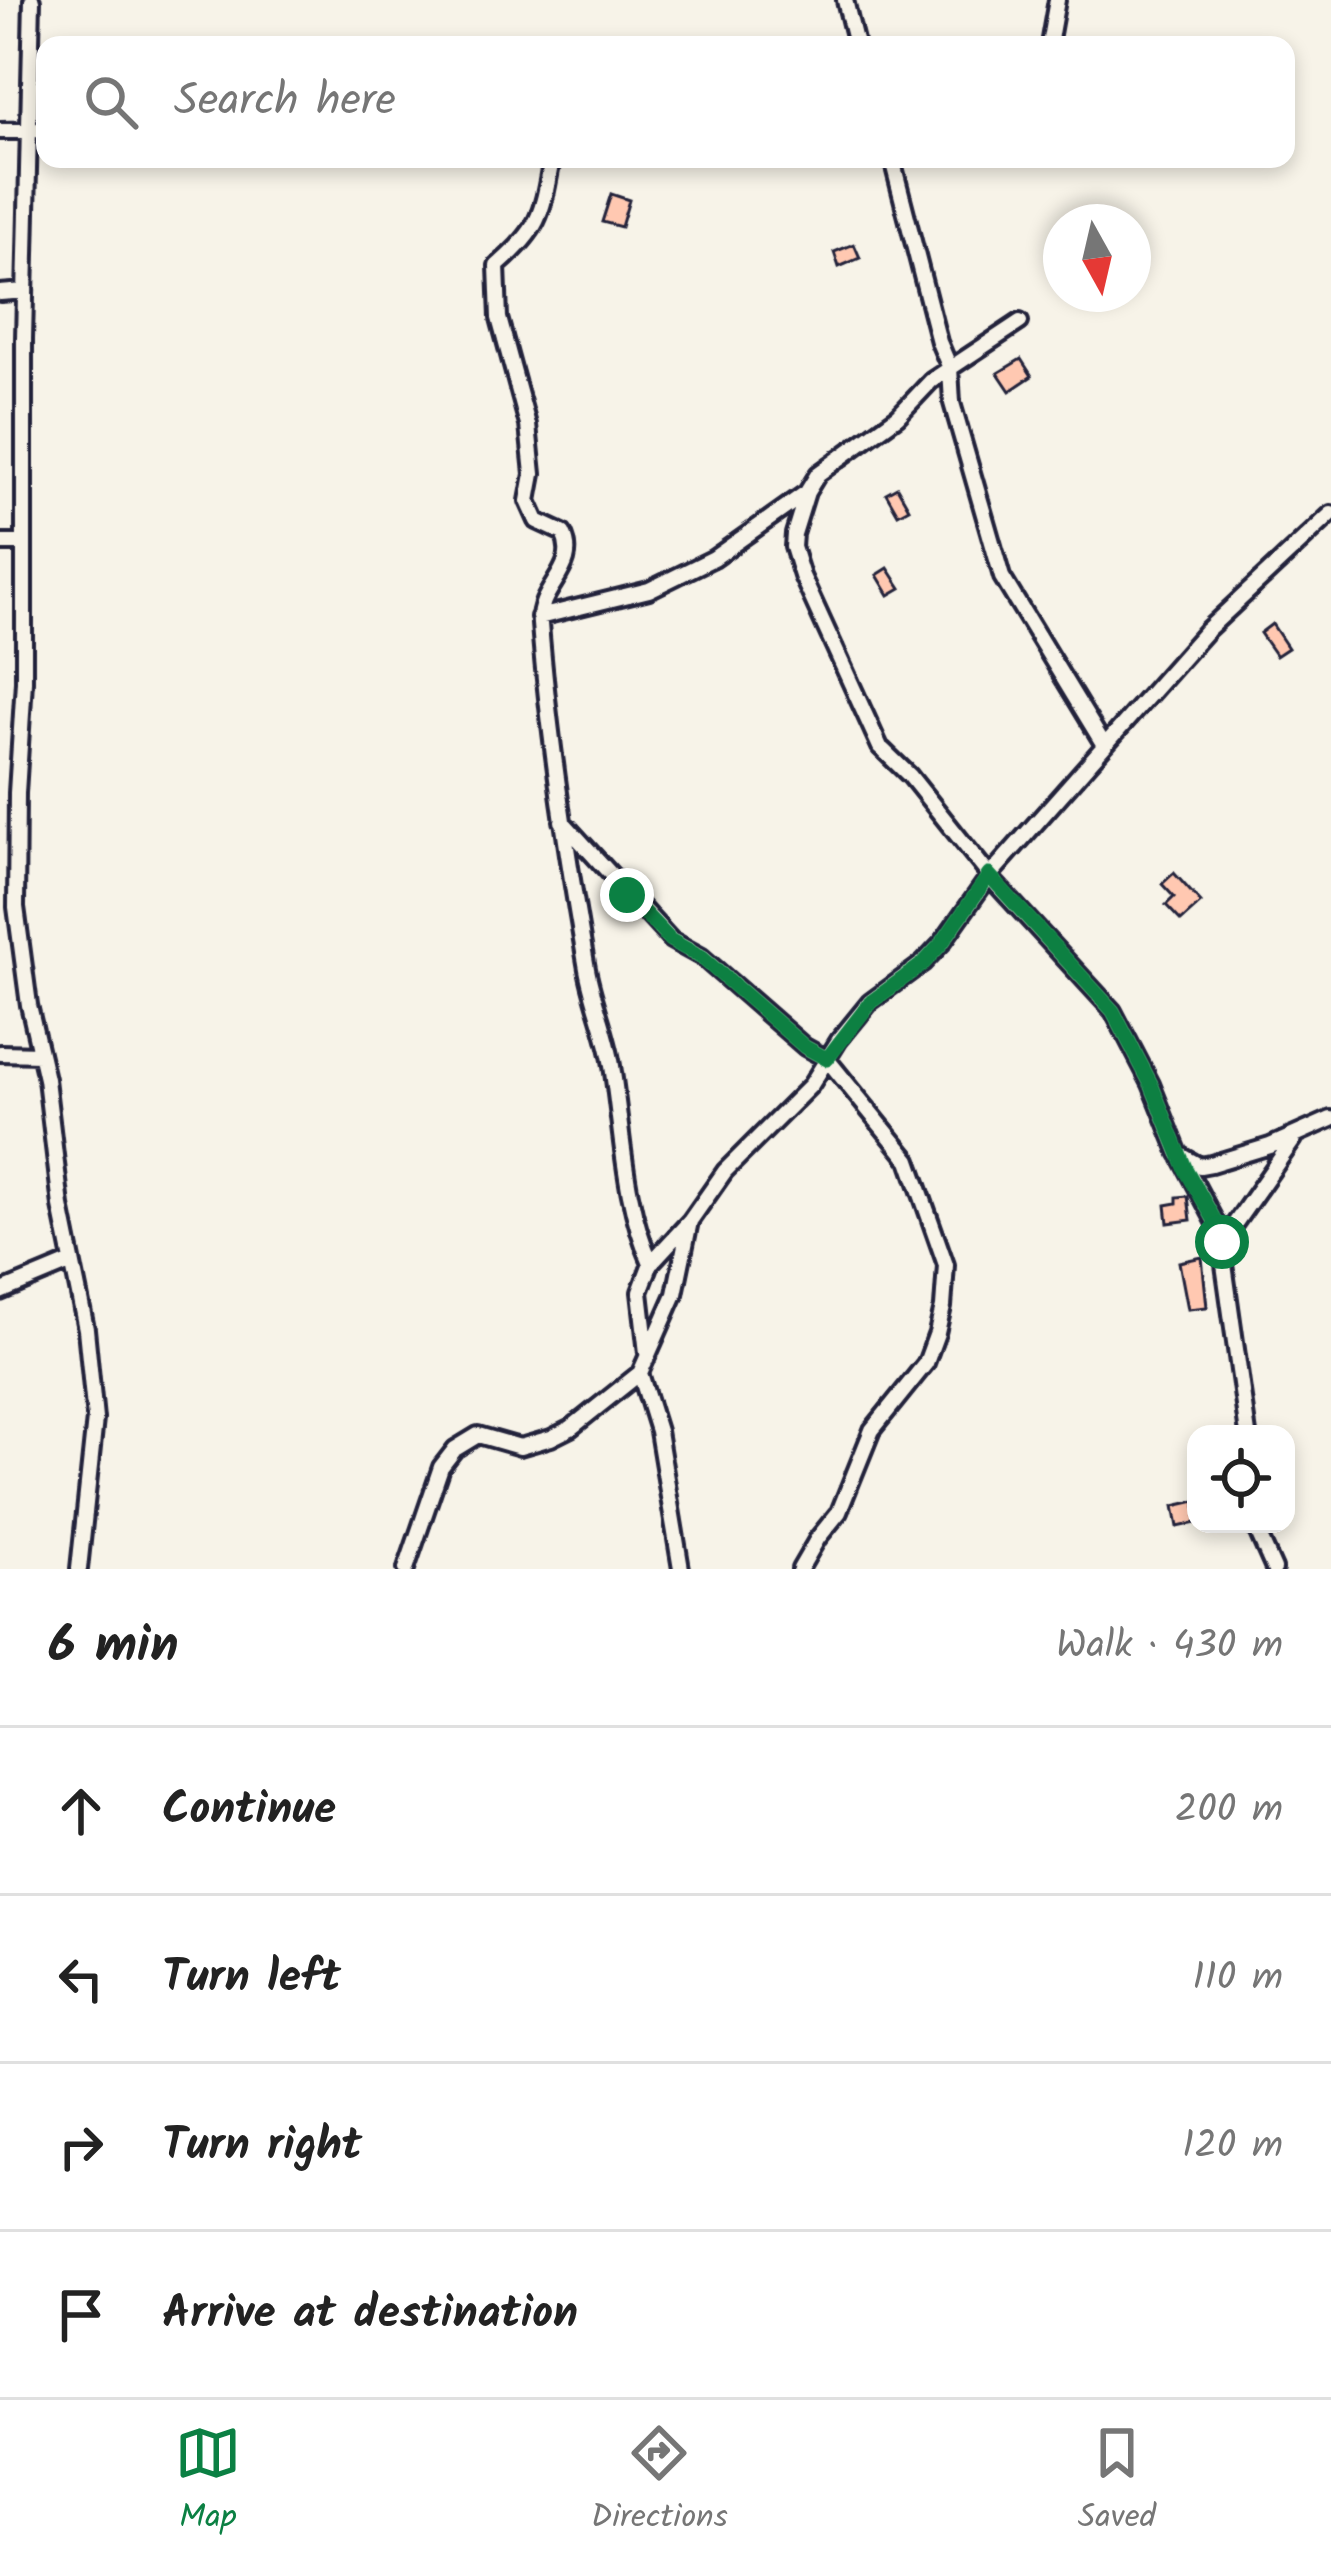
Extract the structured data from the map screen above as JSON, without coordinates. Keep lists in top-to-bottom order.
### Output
{
  "north": "bottom",
  "page": {
    "search": "Search here",
    "heading": ["6 min", "Walk · 430 m"],
    "list": [
      ["Continue", "200 m"],
      ["Turn left", "110 m"],
      ["Turn right", "120 m"],
      "Arrive at destination"
    ],
    "nav": ["Map", "Directions", "Saved"]
  }
}
